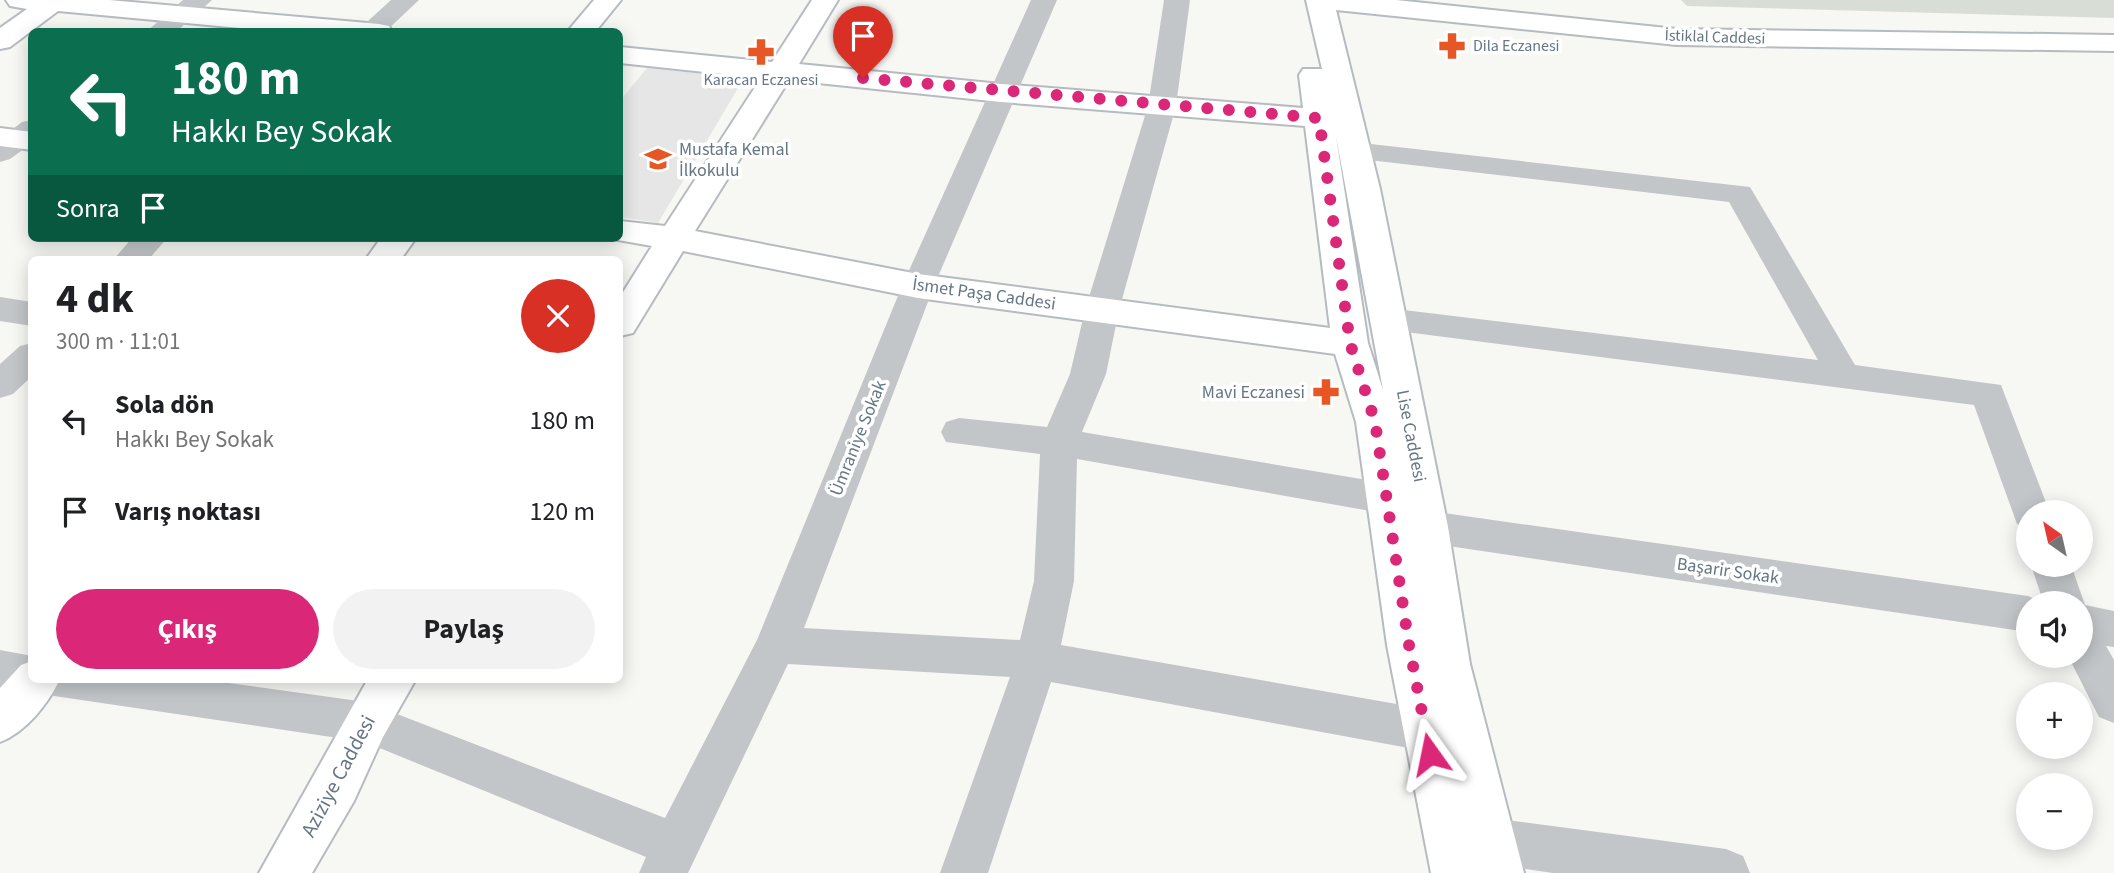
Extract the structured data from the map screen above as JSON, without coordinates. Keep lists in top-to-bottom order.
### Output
{
  "streets": {
    "main road": [
      "İstiklal Caddesi",
      "İsmet Paşa Caddesi",
      "Lise Caddesi",
      "Aziziye Caddesi"
    ],
    "street": ["Ümraniye Sokak", "Başarir Sokak"]
  },
  "crossings": [
    ["İstiklal Caddesi", "Lise Caddesi"],
    ["İsmet Paşa Caddesi", "Lise Caddesi"],
    ["İsmet Paşa Caddesi", "Ümraniye Sokak"],
    ["Lise Caddesi", "Başarir Sokak"]
  ],
  "places": {
    "pharmacy": ["Dila Eczanesi", "Karacan Eczanesi", "Mavi Eczanesi"],
    "school or university": ["Mustafa Kemal İlkokulu"]
  },
  "north": "top left",
  "page": {
    "turn": ["180 m", "Hakkı Bey Sokak"],
    "then": "Sonra",
    "heading": ["4 dk", "300 m · 11:01"],
    "list": [
      {
        "name": "Sola dön",
        "note": "Hakkı Bey Sokak",
        "value": "180 m"
      },
      {
        "name": "Varış noktası",
        "value": "120 m"
      }
    ],
    "map_buttons": ["+", "−"],
    "buttons": ["Çıkış", "Paylaş"]
  }
}
